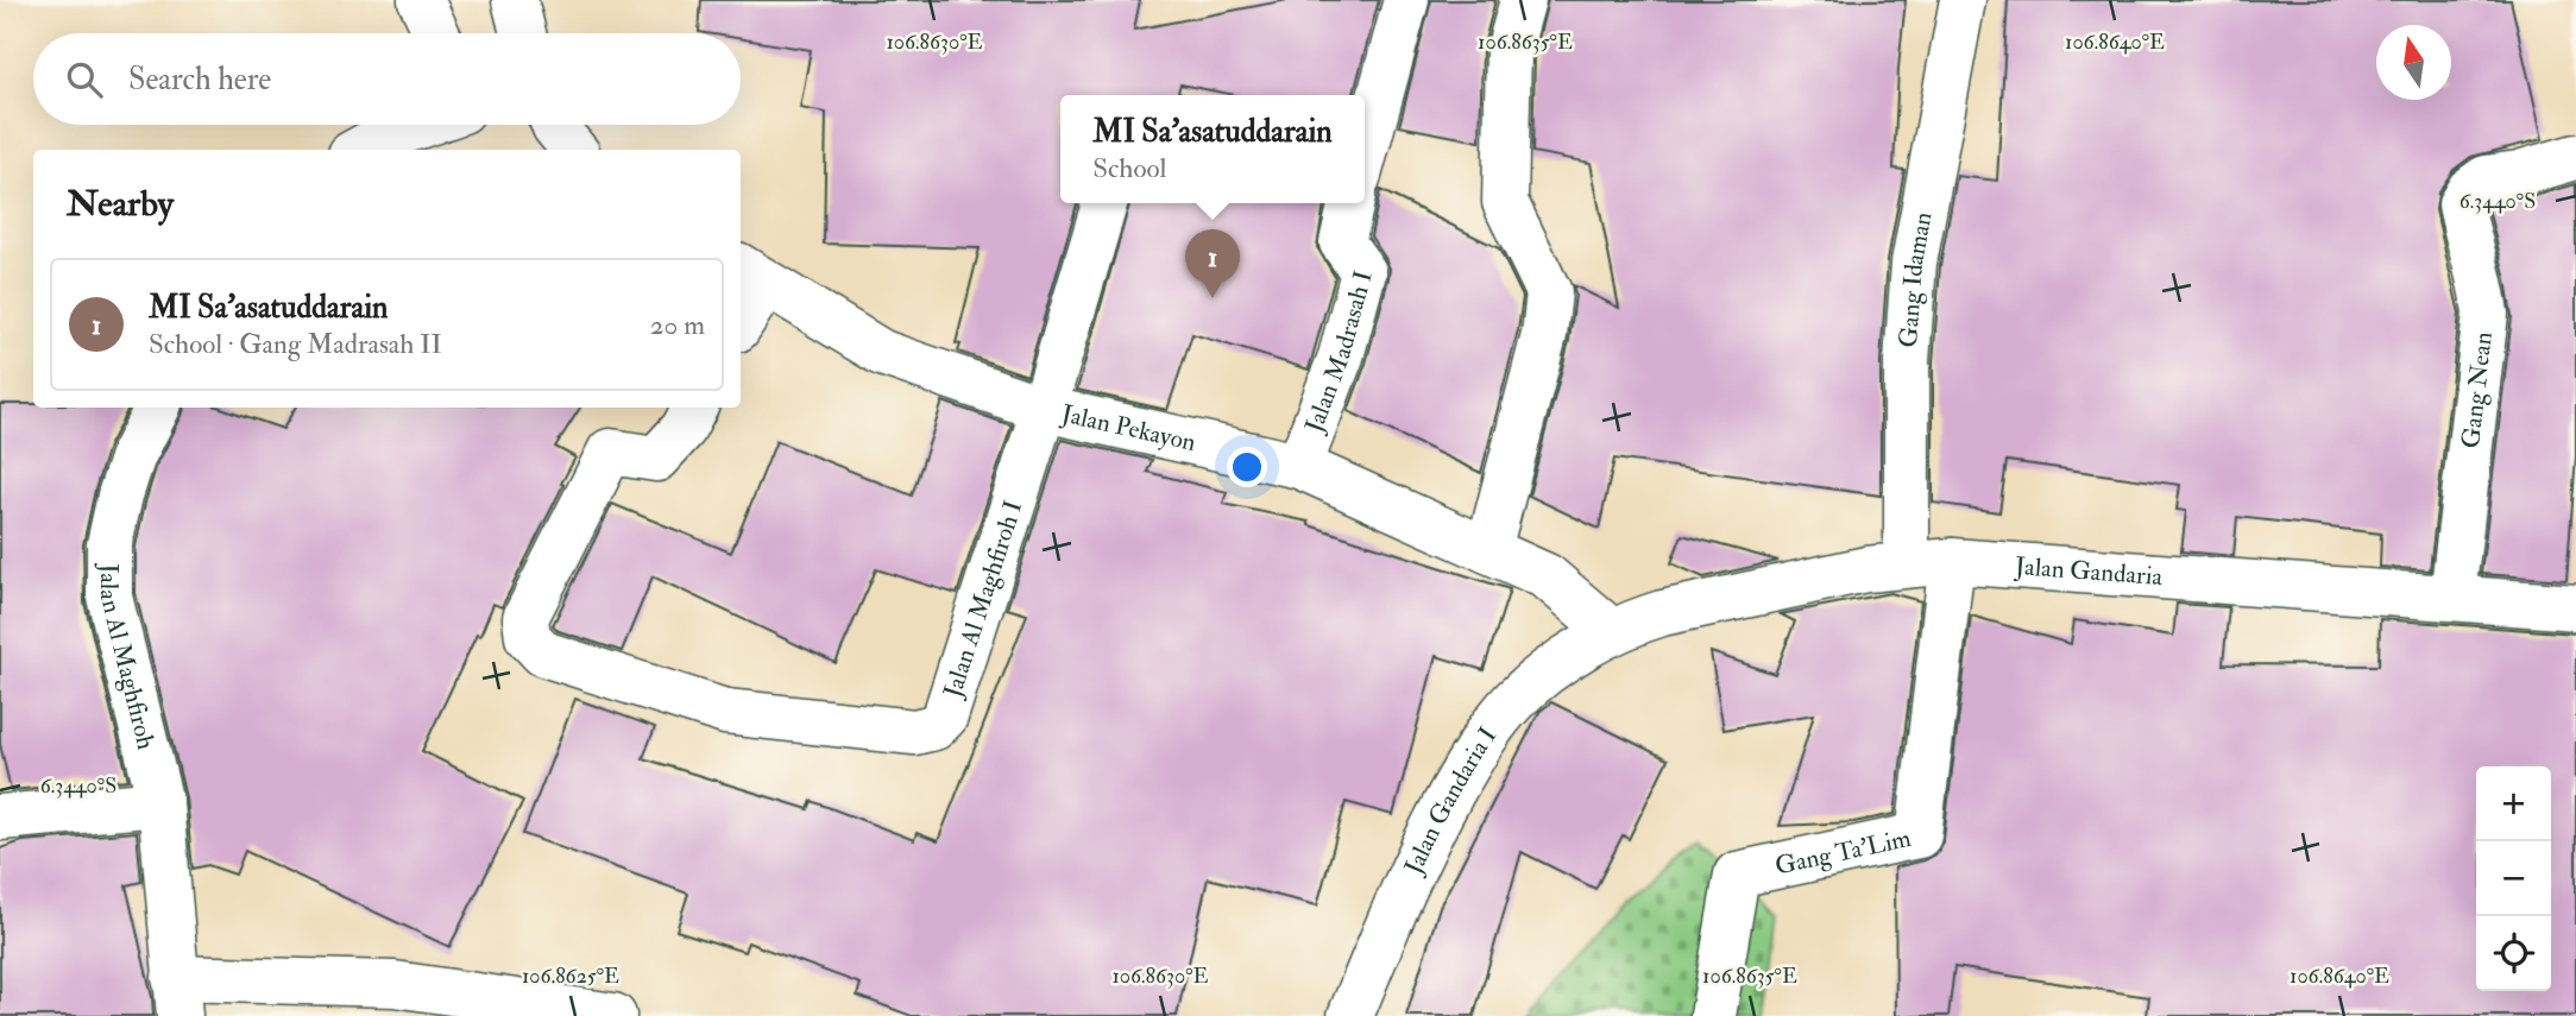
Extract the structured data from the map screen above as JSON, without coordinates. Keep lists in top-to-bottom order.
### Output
{
  "streets": {
    "street": [
      "Gang Idaman",
      "Jalan Madrasah I",
      "Gang Nean",
      "Jalan Pekayon",
      "Jalan Gandaria",
      "Jalan Al Maghfiroh I",
      "Jalan Al Maghfiroh",
      "Jalan Gandaria I",
      "Gang Ta'Lim"
    ]
  },
  "crossings": [
    ["Gang Idaman", "Jalan Gandaria"],
    ["Jalan Madrasah I", "Jalan Pekayon"],
    ["Gang Nean", "Jalan Gandaria"],
    ["Jalan Pekayon", "Jalan Gandaria"],
    ["Jalan Pekayon", "Jalan Al Maghfiroh I"],
    ["Jalan Pekayon", "Jalan Gandaria I"],
    ["Jalan Gandaria", "Jalan Gandaria I"],
    ["Jalan Gandaria", "Gang Ta'Lim"]
  ],
  "north": "top",
  "page": {
    "search": "Search here",
    "popup": ["MI Sa'asatuddarain", "School"],
    "heading": "Nearby",
    "pins": "1",
    "list": [
      {
        "mark": "1",
        "name": "MI Sa'asatuddarain",
        "note": "School · Gang Madrasah II",
        "value": "20 m"
      }
    ],
    "map_buttons": ["+", "−"]
  },
  "coordinates": [
    "106.8630°E",
    "106.8635°E",
    "106.8640°E",
    "6.3440°S",
    "106.8625°E"
  ]
}
